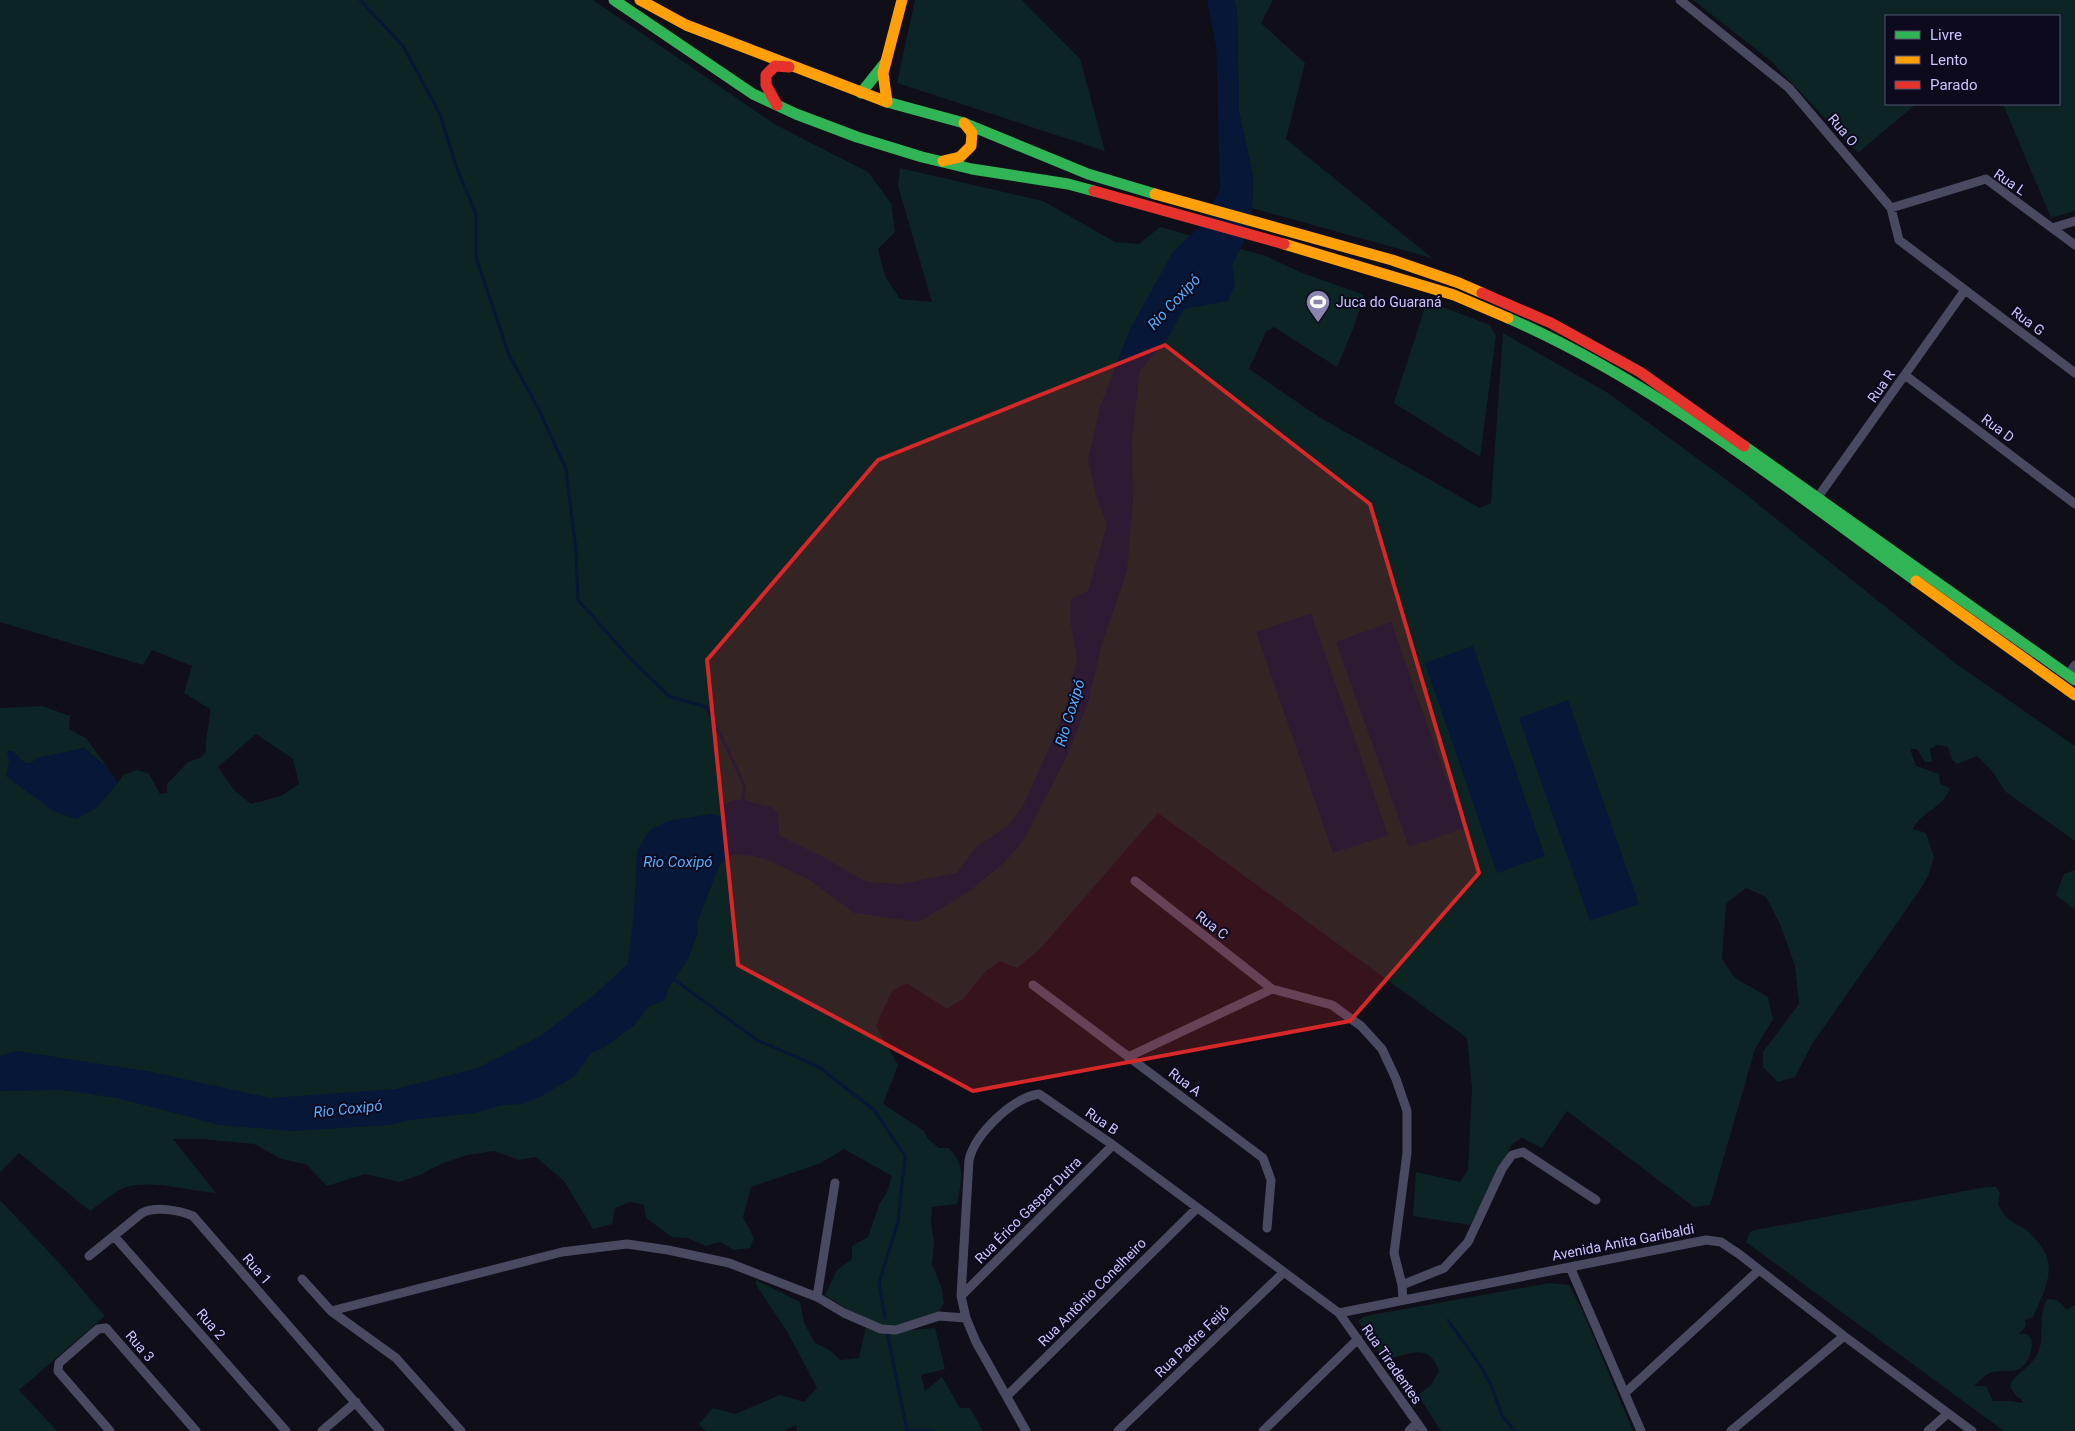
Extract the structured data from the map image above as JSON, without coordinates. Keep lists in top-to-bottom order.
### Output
{
  "streets": {
    "street": [
      "Rua O",
      "Rua L",
      "Rua G",
      "Rua R",
      "Rua D",
      "Rua C",
      "Rua A",
      "Rua B",
      "Rua Érico Gaspar Dutra",
      "Avenida Anita Garibaldi",
      "Rua 1",
      "Rua Antônio Conelheiro",
      "Rua 2",
      "Rua Padre Feijó",
      "Rua 3",
      "Rua Tiradentes"
    ]
  },
  "crossings": [
    ["Rua O", "Rua L"],
    ["Rua O", "Rua G"],
    ["Rua O", "Rua R"],
    ["Rua G", "Rua R"],
    ["Rua R", "Rua D"],
    ["Rua B", "Rua Érico Gaspar Dutra"],
    ["Rua B", "Avenida Anita Garibaldi"],
    ["Rua B", "Rua Antônio Conelheiro"],
    ["Rua B", "Rua Padre Feijó"],
    ["Rua B", "Rua Tiradentes"],
    ["Avenida Anita Garibaldi", "Rua Tiradentes"],
    ["Rua 1", "Rua 2"]
  ],
  "water": ["Rio Coxipó"],
  "places": {
    "sports": ["Juca do Guaraná"]
  },
  "legend": ["Livre", "Lento", "Parado"]
}
